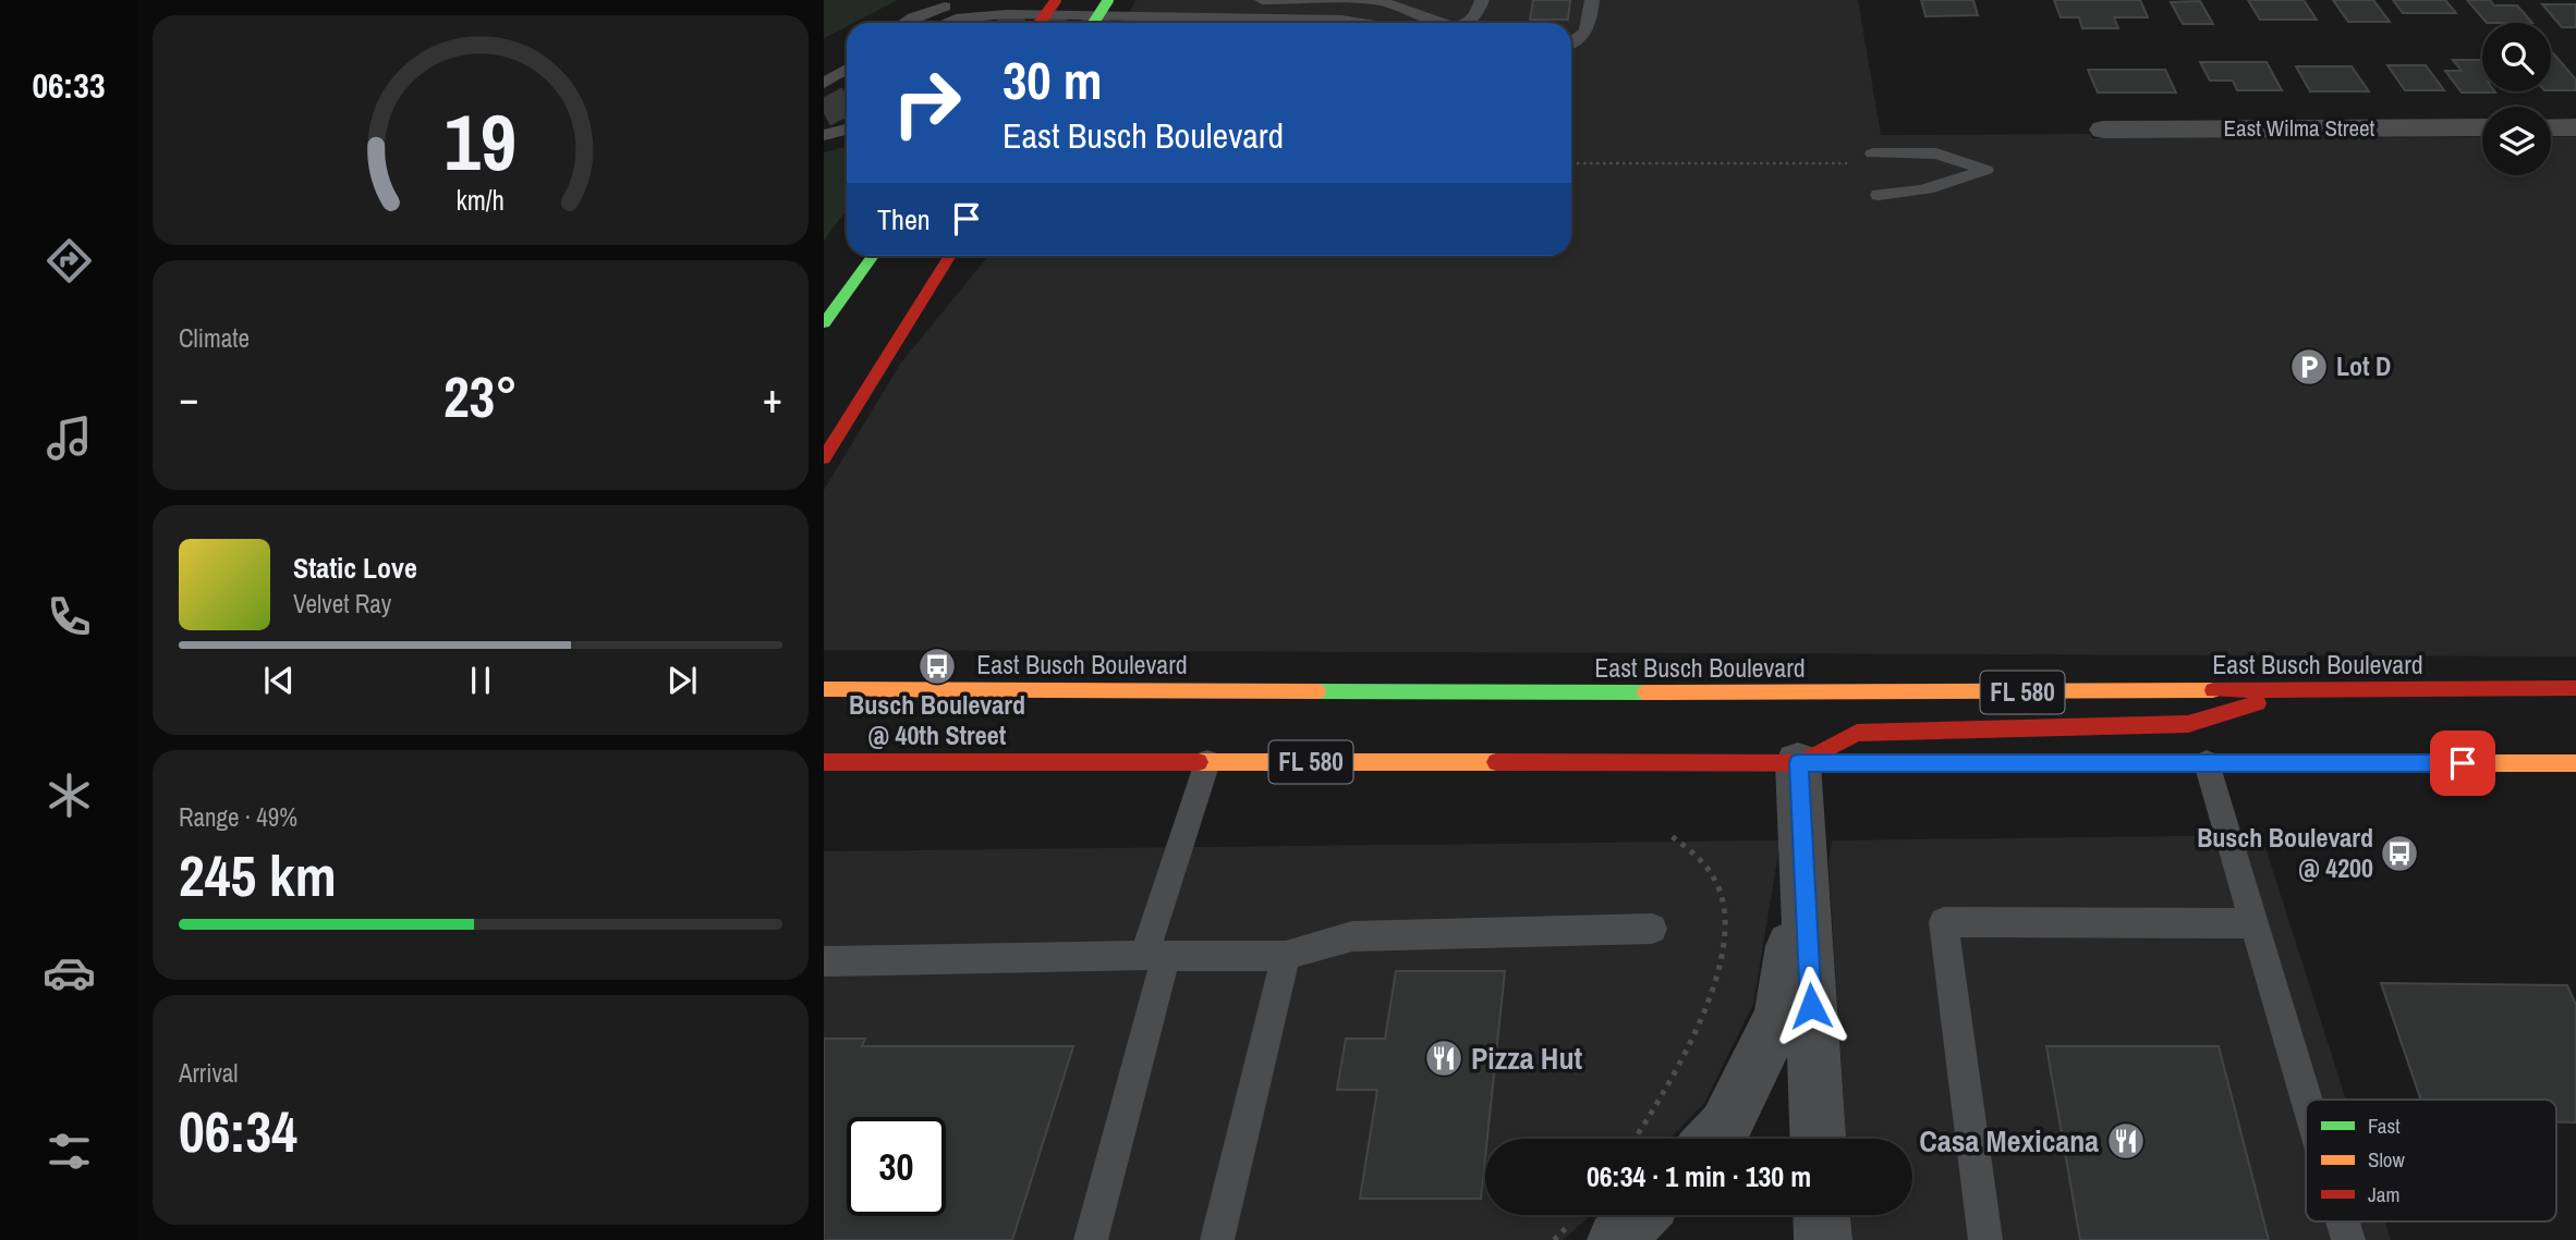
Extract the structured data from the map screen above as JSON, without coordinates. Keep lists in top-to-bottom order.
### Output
{
  "streets": {
    "main road": ["East Busch Boulevard", "FL 580"],
    "street": ["East Wilma Street"]
  },
  "places": {
    "parking": ["Lot D"],
    "bus stop": ["Busch Boulevard @ 40th Street", "Busch Boulevard @ 4200"],
    "restaurant": ["Pizza Hut", "Casa Mexicana"]
  },
  "legend": ["Fast", "Slow", "Jam"],
  "page": {
    "tabs": "06:33",
    "turn": ["30 m", "East Busch Boulevard"],
    "then": "Then",
    "tile": [
      "Climate",
      ["Range · 49%", "245 km"],
      ["Arrival", "06:34"]
    ],
    "heat": ["−", "23°", "+"],
    "song": ["Static Love", "Velvet Ray"],
    "limit": "30",
    "trip": "06:34 · 1 min · 130 m",
    "gauge": ["19", "km/h"]
  }
}
